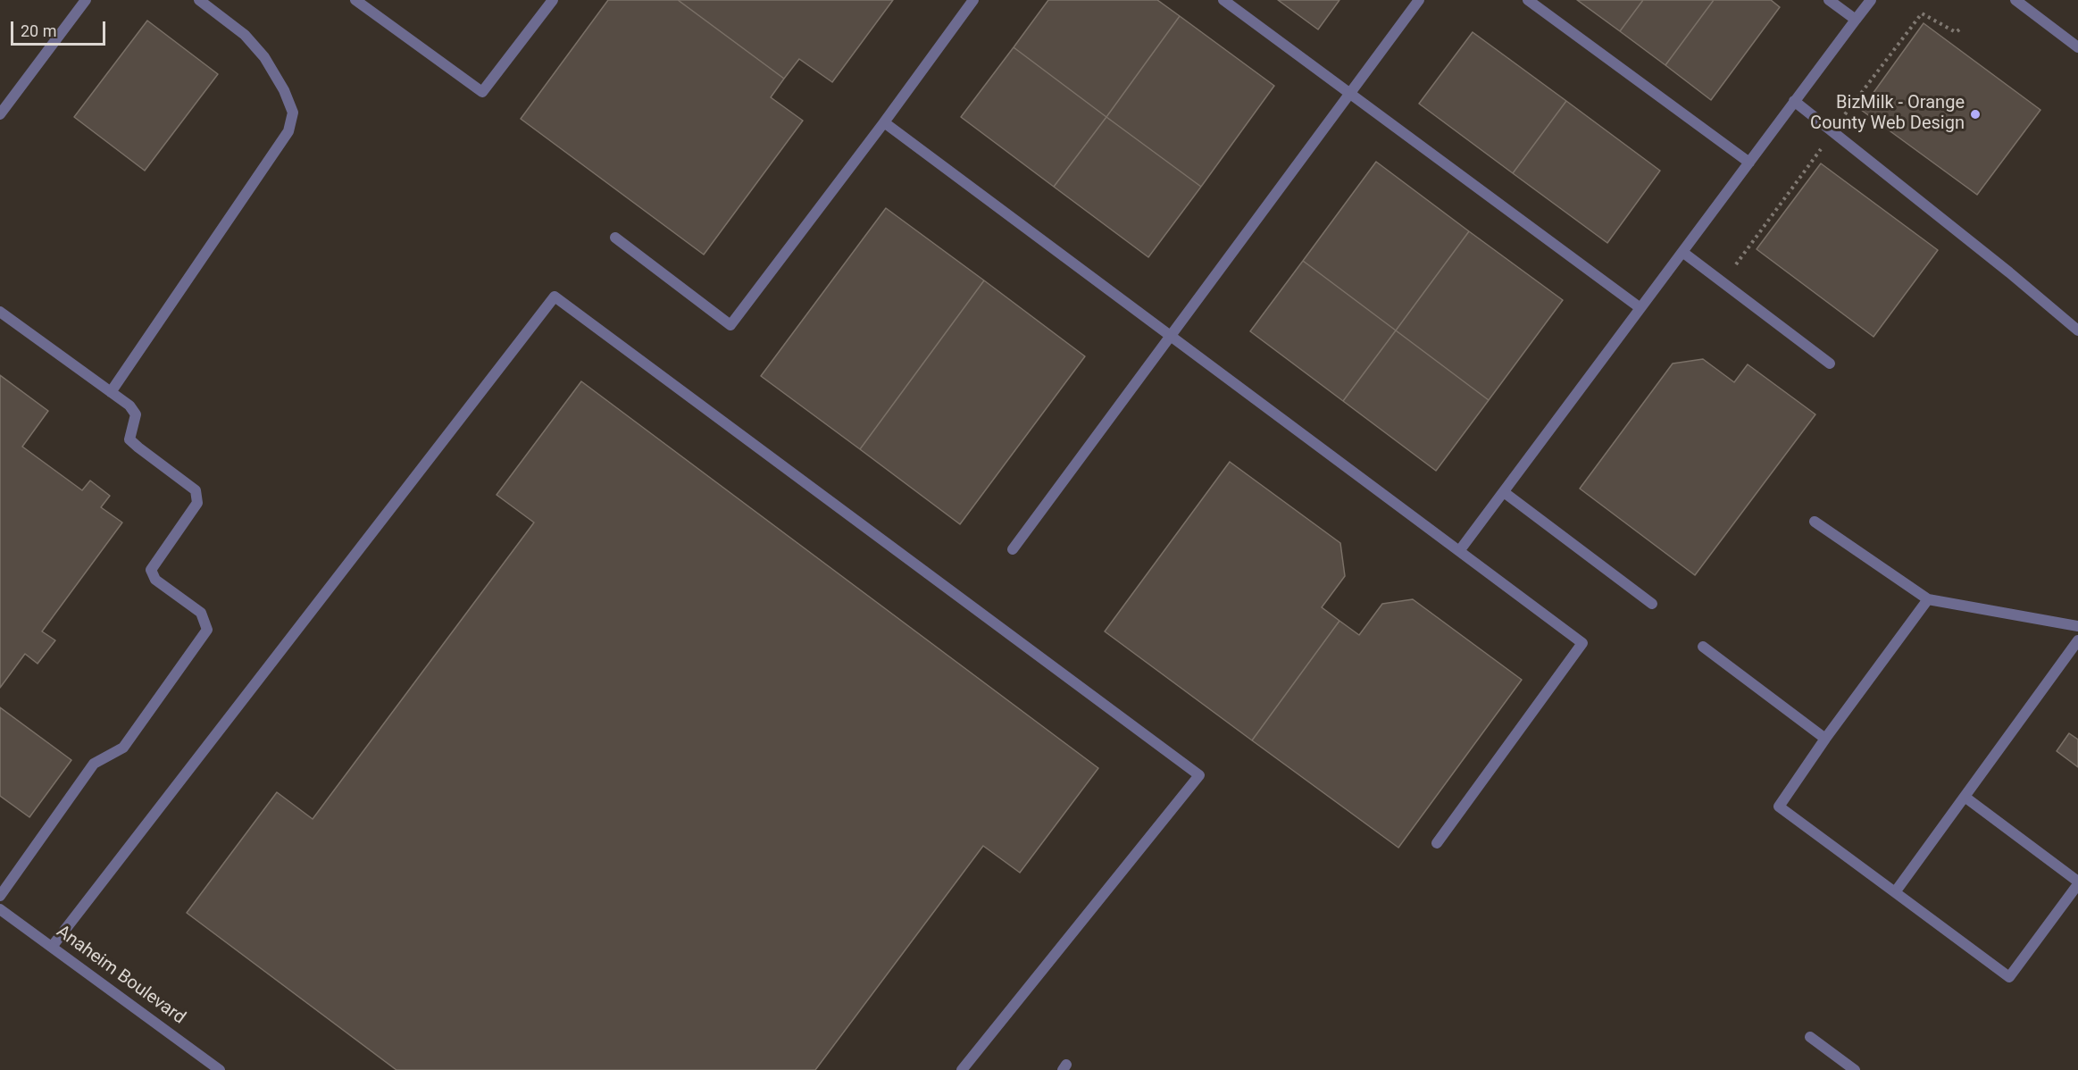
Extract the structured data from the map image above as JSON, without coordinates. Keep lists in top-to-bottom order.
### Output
{
  "streets": {
    "street": ["Anaheim Boulevard"]
  },
  "places": ["BizMilk - Orange County Web Design"],
  "scale_bar": "20 m"
}
